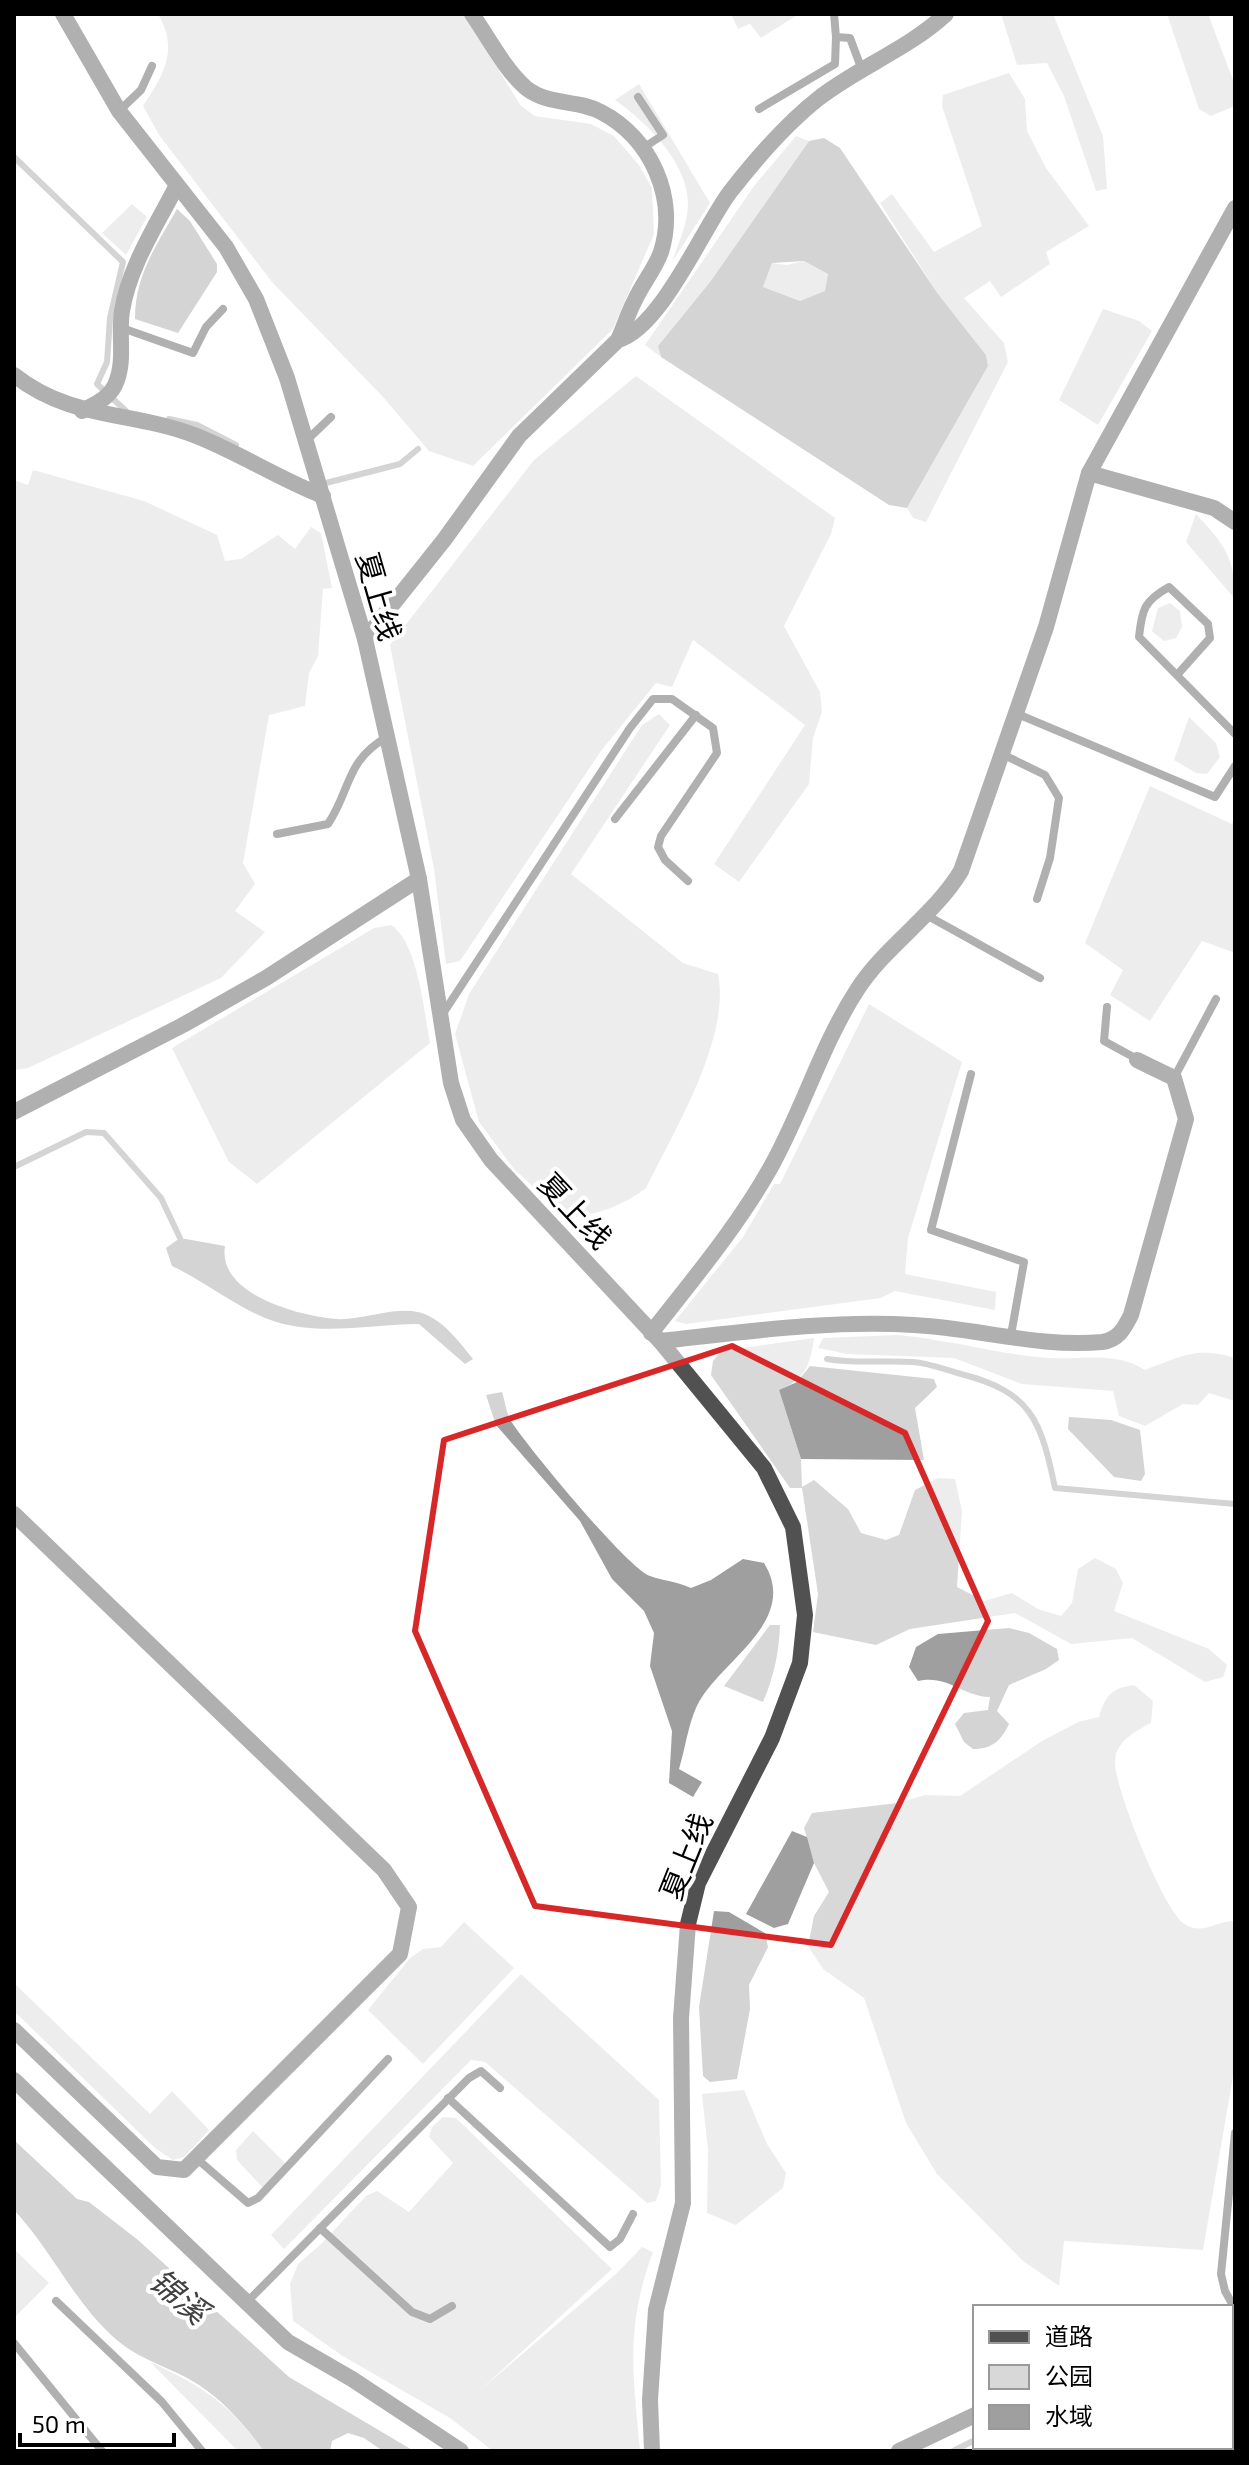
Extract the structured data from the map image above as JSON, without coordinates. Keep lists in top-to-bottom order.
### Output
{
  "streets": {
    "street": ["夏上线"]
  },
  "water": ["锦溪"],
  "legend": ["道路", "公园", "水域"],
  "scale_bar": "50 m"
}
